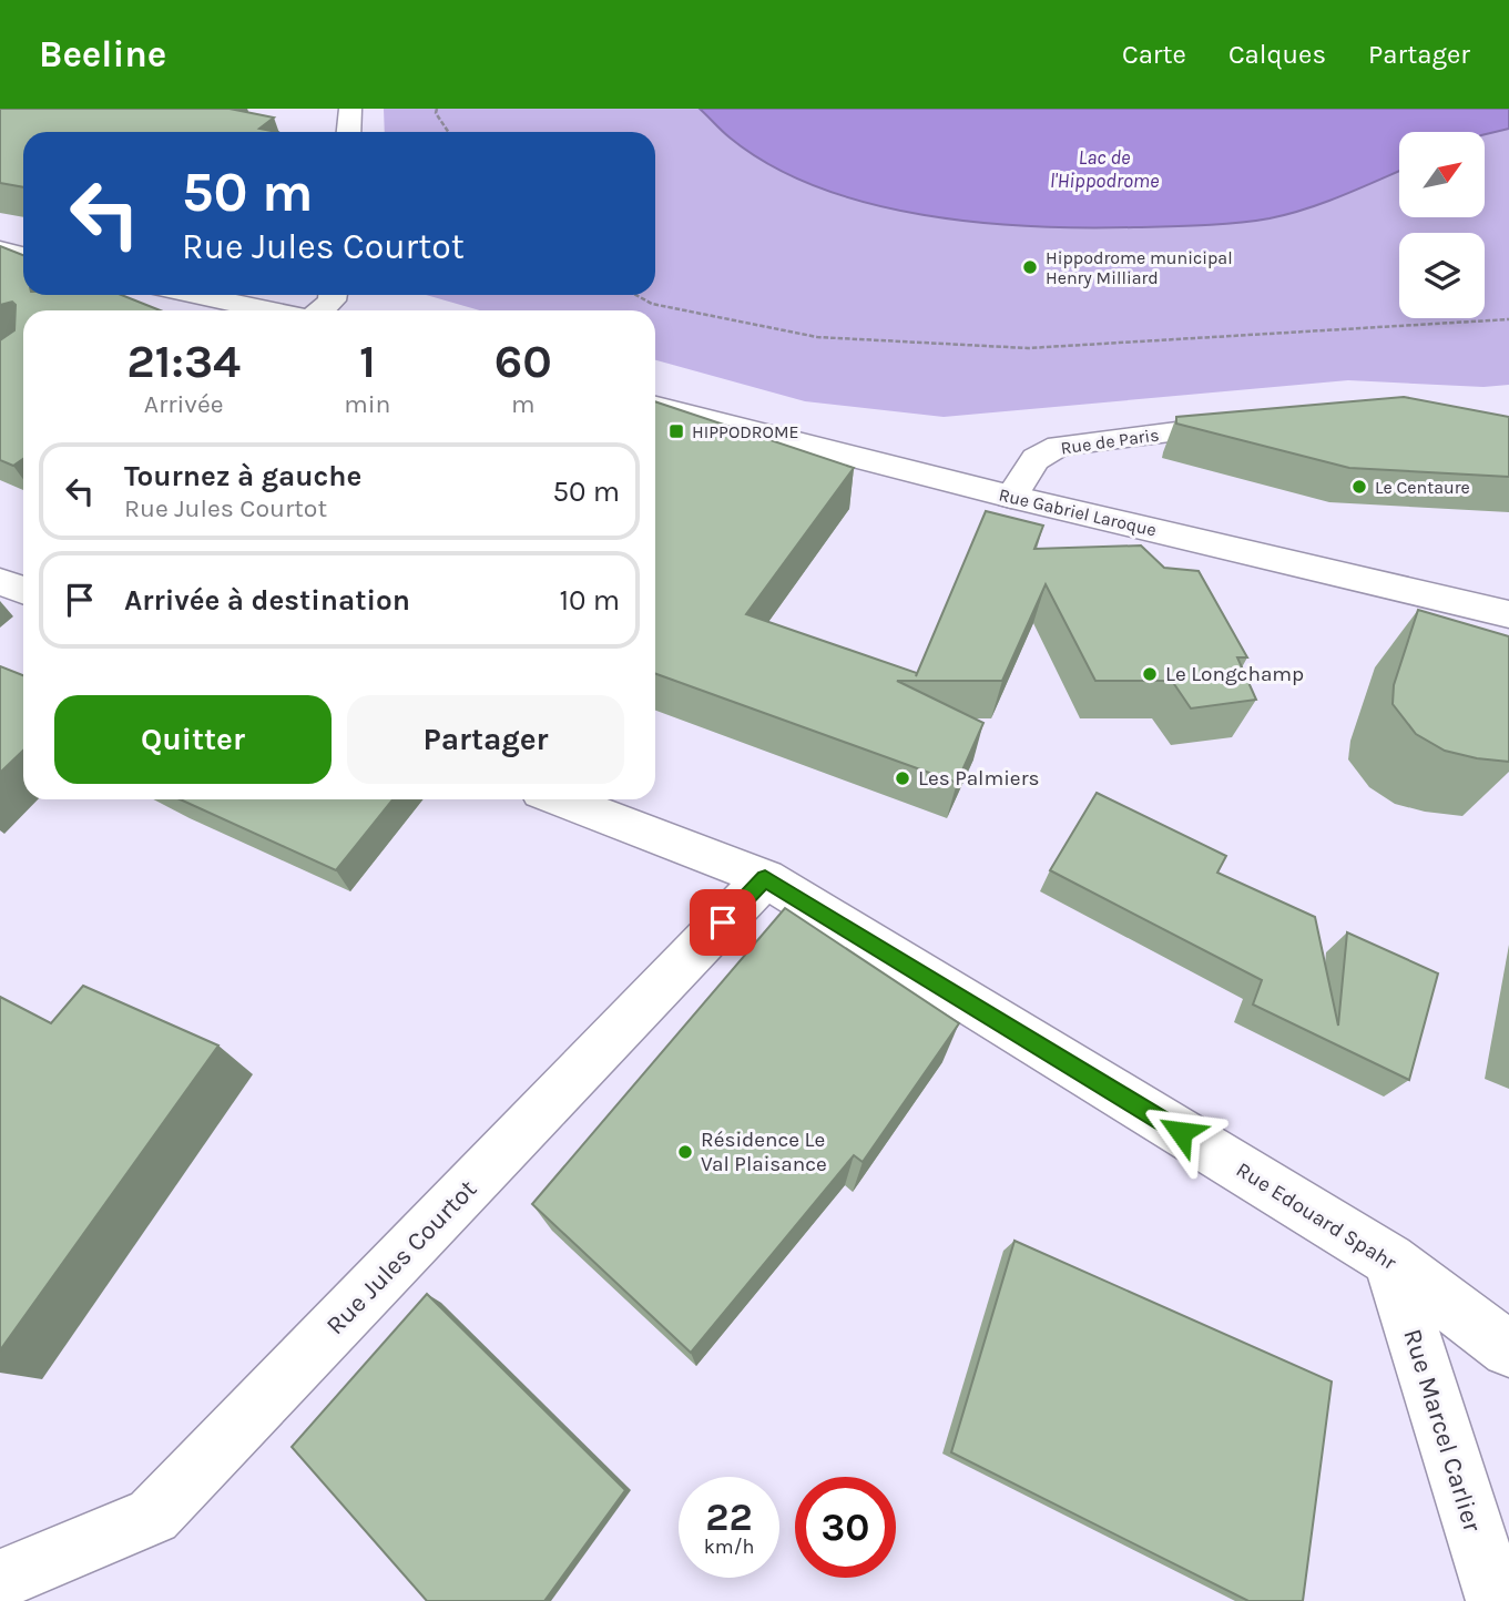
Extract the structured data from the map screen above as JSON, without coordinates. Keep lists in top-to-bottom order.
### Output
{
  "streets": {
    "street": [
      "Rue de Paris",
      "Rue Gabriel Laroque",
      "Rue Edouard Spahr",
      "Rue Jules Courtot",
      "Rue Marcel Carlier"
    ]
  },
  "crossings": [
    ["Rue de Paris", "Rue Gabriel Laroque"],
    ["Rue Edouard Spahr", "Rue Jules Courtot"],
    ["Rue Edouard Spahr", "Rue Marcel Carlier"]
  ],
  "water": ["Lac de l'Hippodrome"],
  "places": {
    "other": [
      "Hippodrome municipal Henry Milliard",
      "Le Centaure",
      "Le Longchamp",
      "Les Palmiers",
      "Résidence Le Val Plaisance"
    ],
    "transit": ["HIPPODROME"]
  },
  "north": "top right",
  "page": {
    "header": "Beeline",
    "nav": ["Carte", "Calques", "Partager"],
    "turn": ["50 m", "Rue Jules Courtot"],
    "eta": [
      "21:34",
      "Arrivée",
      "1",
      "min",
      "60",
      "m"
    ],
    "list": [
      {
        "name": "Tournez à gauche",
        "note": "Rue Jules Courtot",
        "value": "50 m"
      },
      {
        "name": "Arrivée à destination",
        "value": "10 m"
      }
    ],
    "buttons": ["Quitter", "Partager"],
    "speed": "22 km/h",
    "limit": "30"
  }
}
